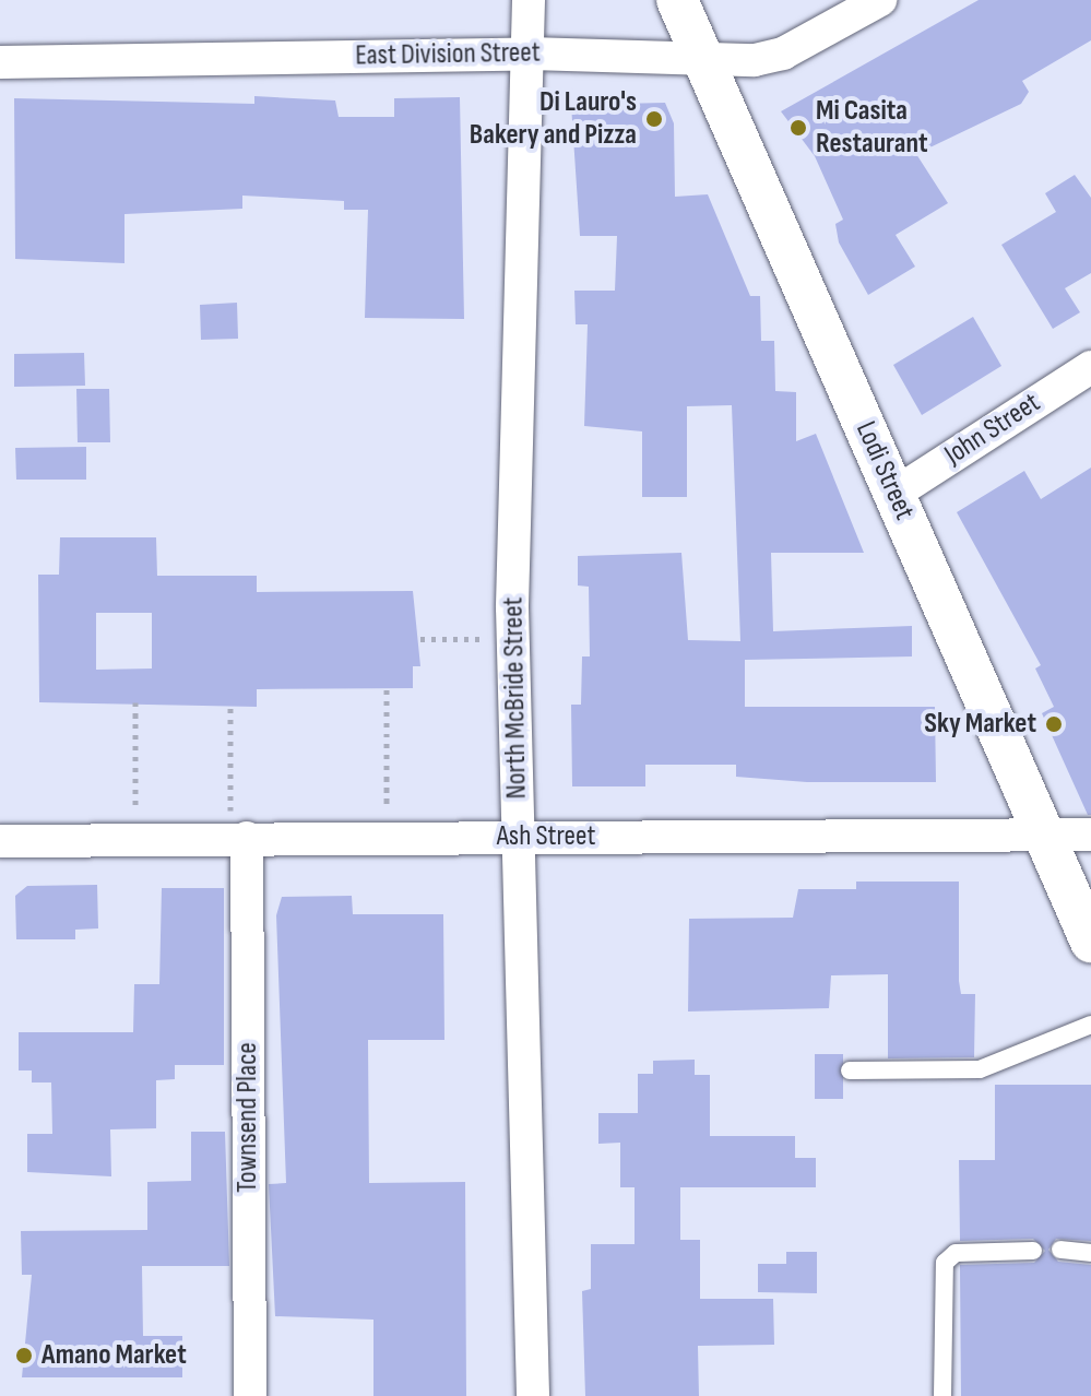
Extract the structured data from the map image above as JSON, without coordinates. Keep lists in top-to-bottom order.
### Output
{
  "streets": {
    "street": [
      "East Division Street",
      "John Street",
      "Lodi Street",
      "North McBride Street",
      "Ash Street",
      "Townsend Place"
    ]
  },
  "crossings": [
    ["East Division Street", "Lodi Street"],
    ["East Division Street", "North McBride Street"],
    ["John Street", "Lodi Street"],
    ["Lodi Street", "Ash Street"],
    ["North McBride Street", "Ash Street"],
    ["Ash Street", "Townsend Place"]
  ],
  "places": [
    "Di Lauro's Bakery and Pizza",
    "Mi Casita Restaurant",
    "Sky Market",
    "Amano Market"
  ]
}
